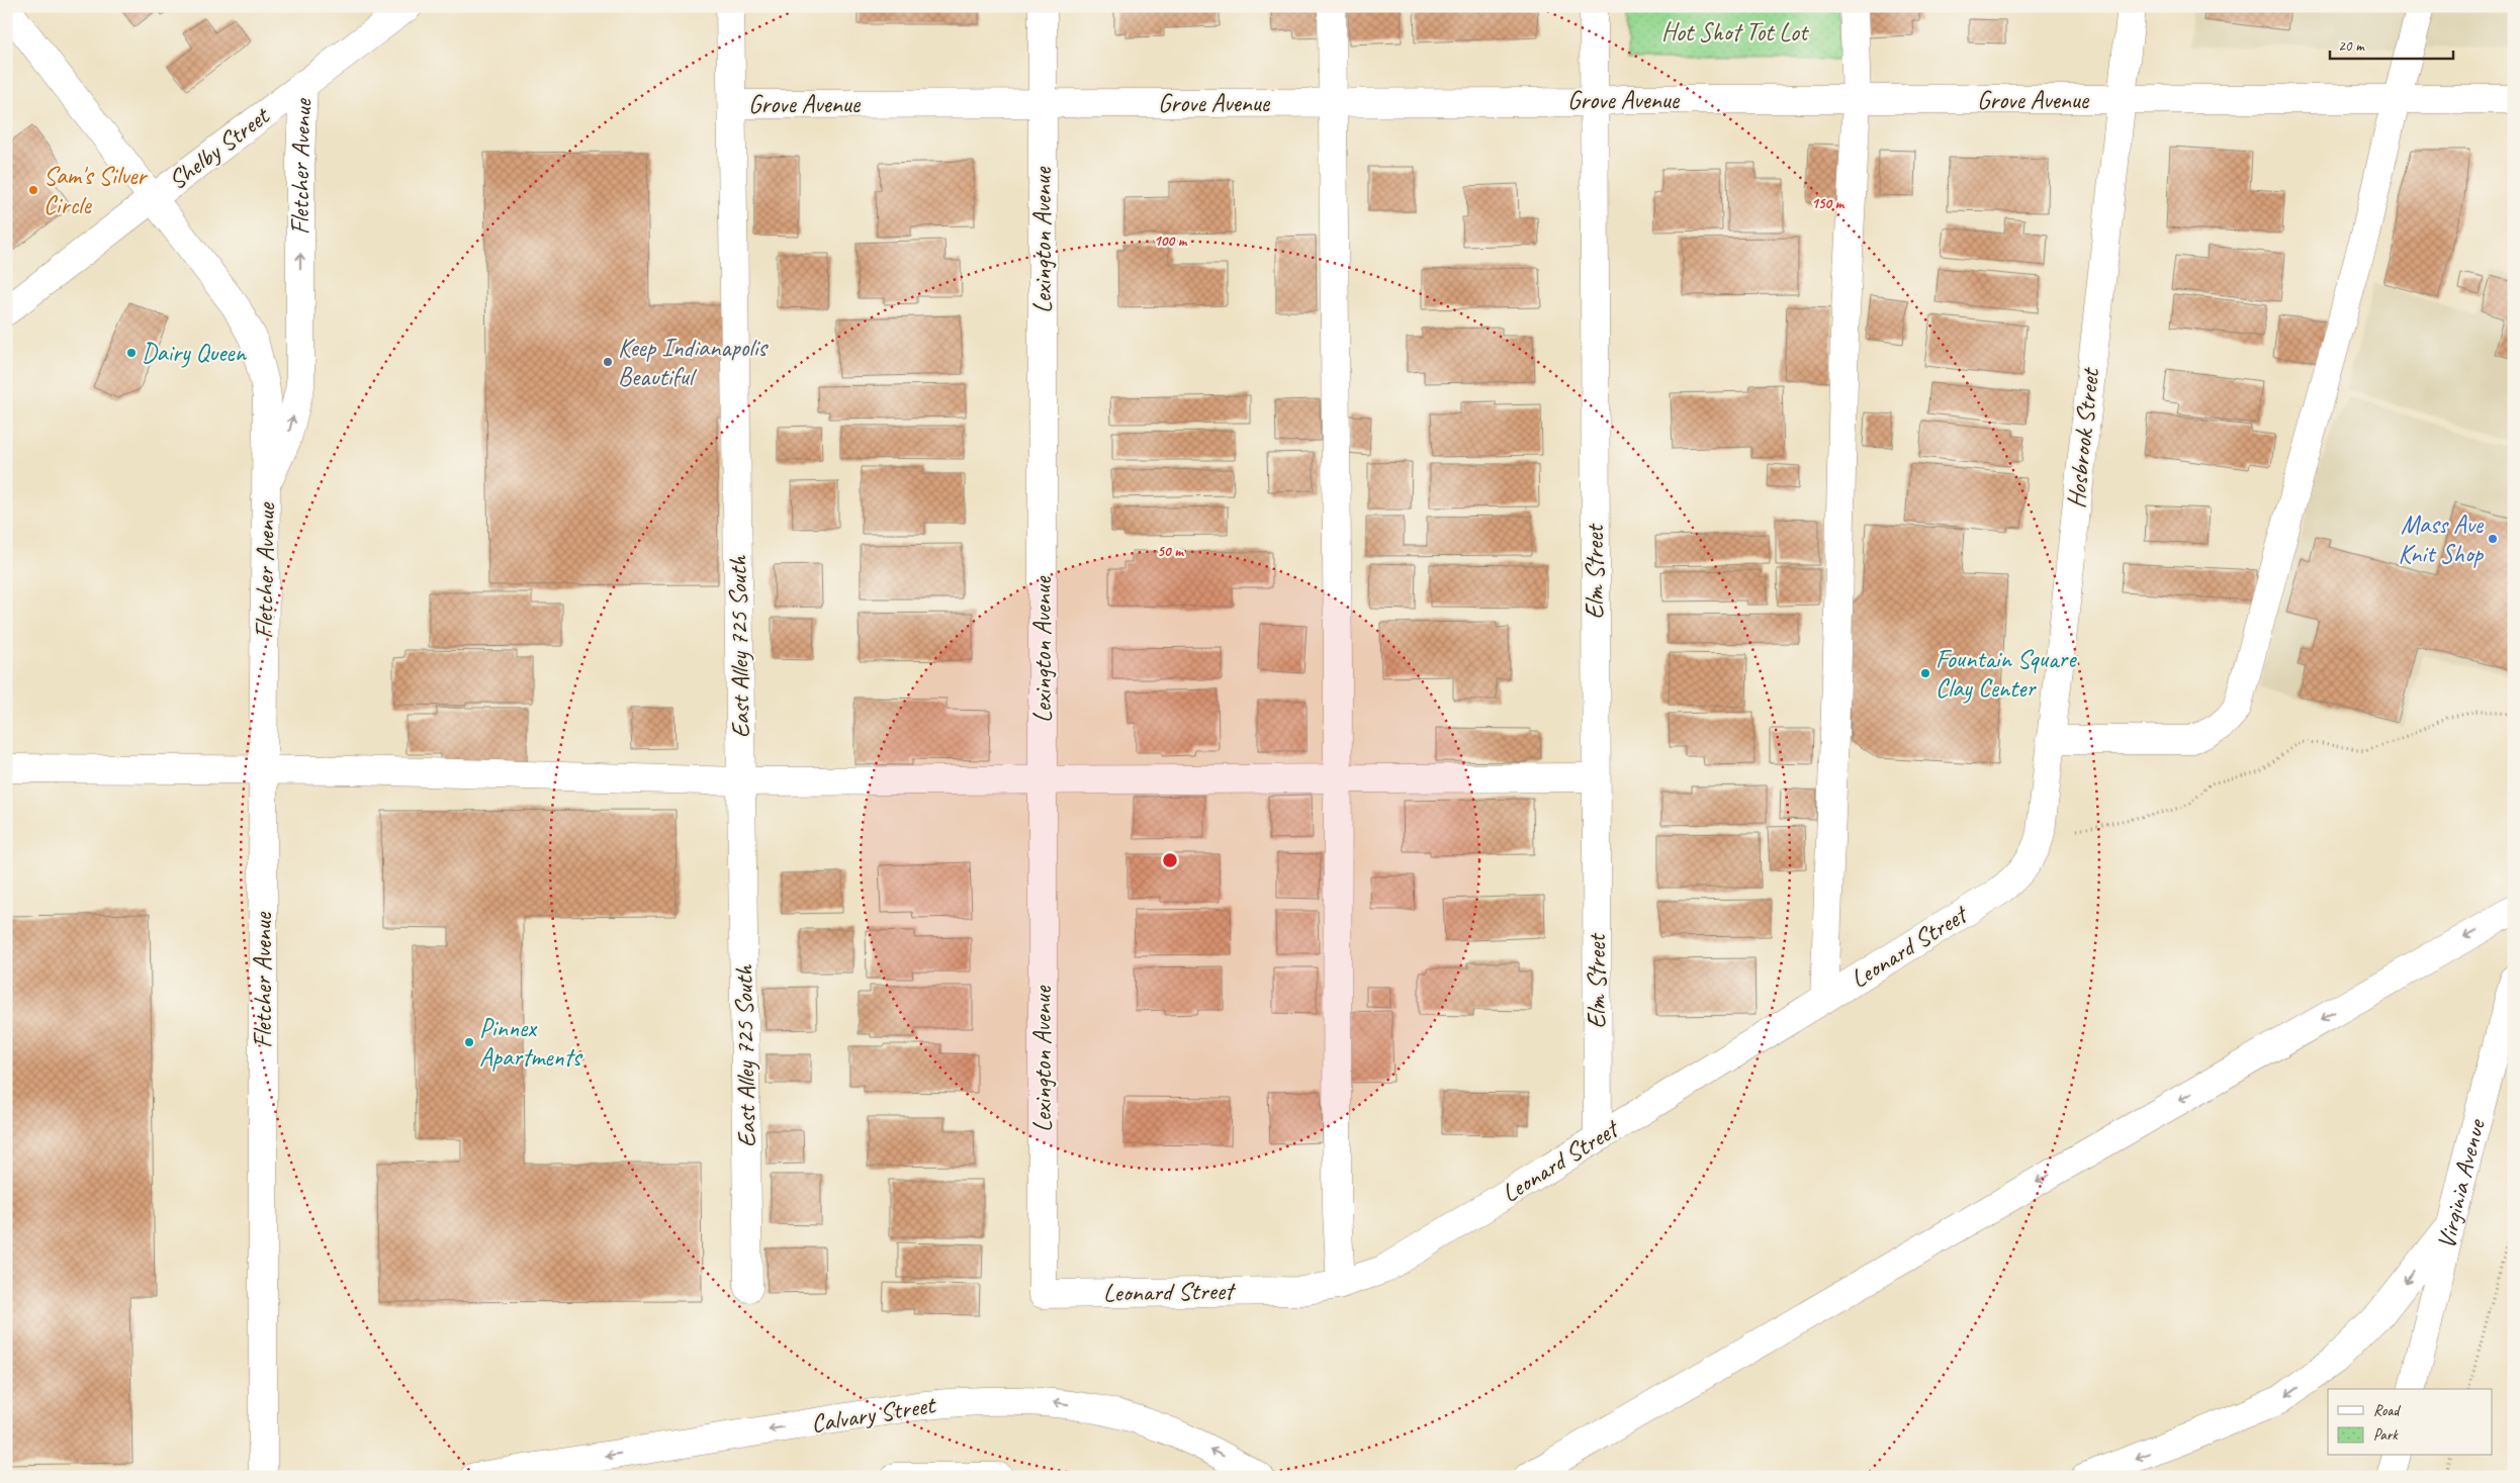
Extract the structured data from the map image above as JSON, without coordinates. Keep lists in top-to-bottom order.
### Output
{
  "streets": {
    "main road": [
      "Grove Avenue",
      "Shelby Street",
      "Fletcher Avenue",
      "Lexington Avenue",
      "Hosbrook Street",
      "Elm Street",
      "East Alley 725 South",
      "Leonard Street",
      "Virginia Avenue",
      "Calvary Street"
    ]
  },
  "crossings": [
    ["Grove Avenue", "Lexington Avenue"],
    ["Grove Avenue", "Hosbrook Street"],
    ["Grove Avenue", "Elm Street"],
    ["Grove Avenue", "East Alley 725 South"],
    ["Shelby Street", "Fletcher Avenue"],
    ["Lexington Avenue", "Leonard Street"],
    ["Hosbrook Street", "Leonard Street"],
    ["Elm Street", "Leonard Street"]
  ],
  "one_way": ["Calvary Street"],
  "parks": ["Hot Shot Tot Lot"],
  "places": [
    "Sam's Silver Circle",
    "Dairy Queen",
    "Keep Indianapolis Beautiful",
    "Mass Ave Knit Shop",
    "Fountain Square Clay Center",
    "Pinnex Apartments"
  ],
  "legend": ["Road", "Park"],
  "scale_bar": "20 m",
  "rings": ["150 m", "100 m", "50 m"]
}
